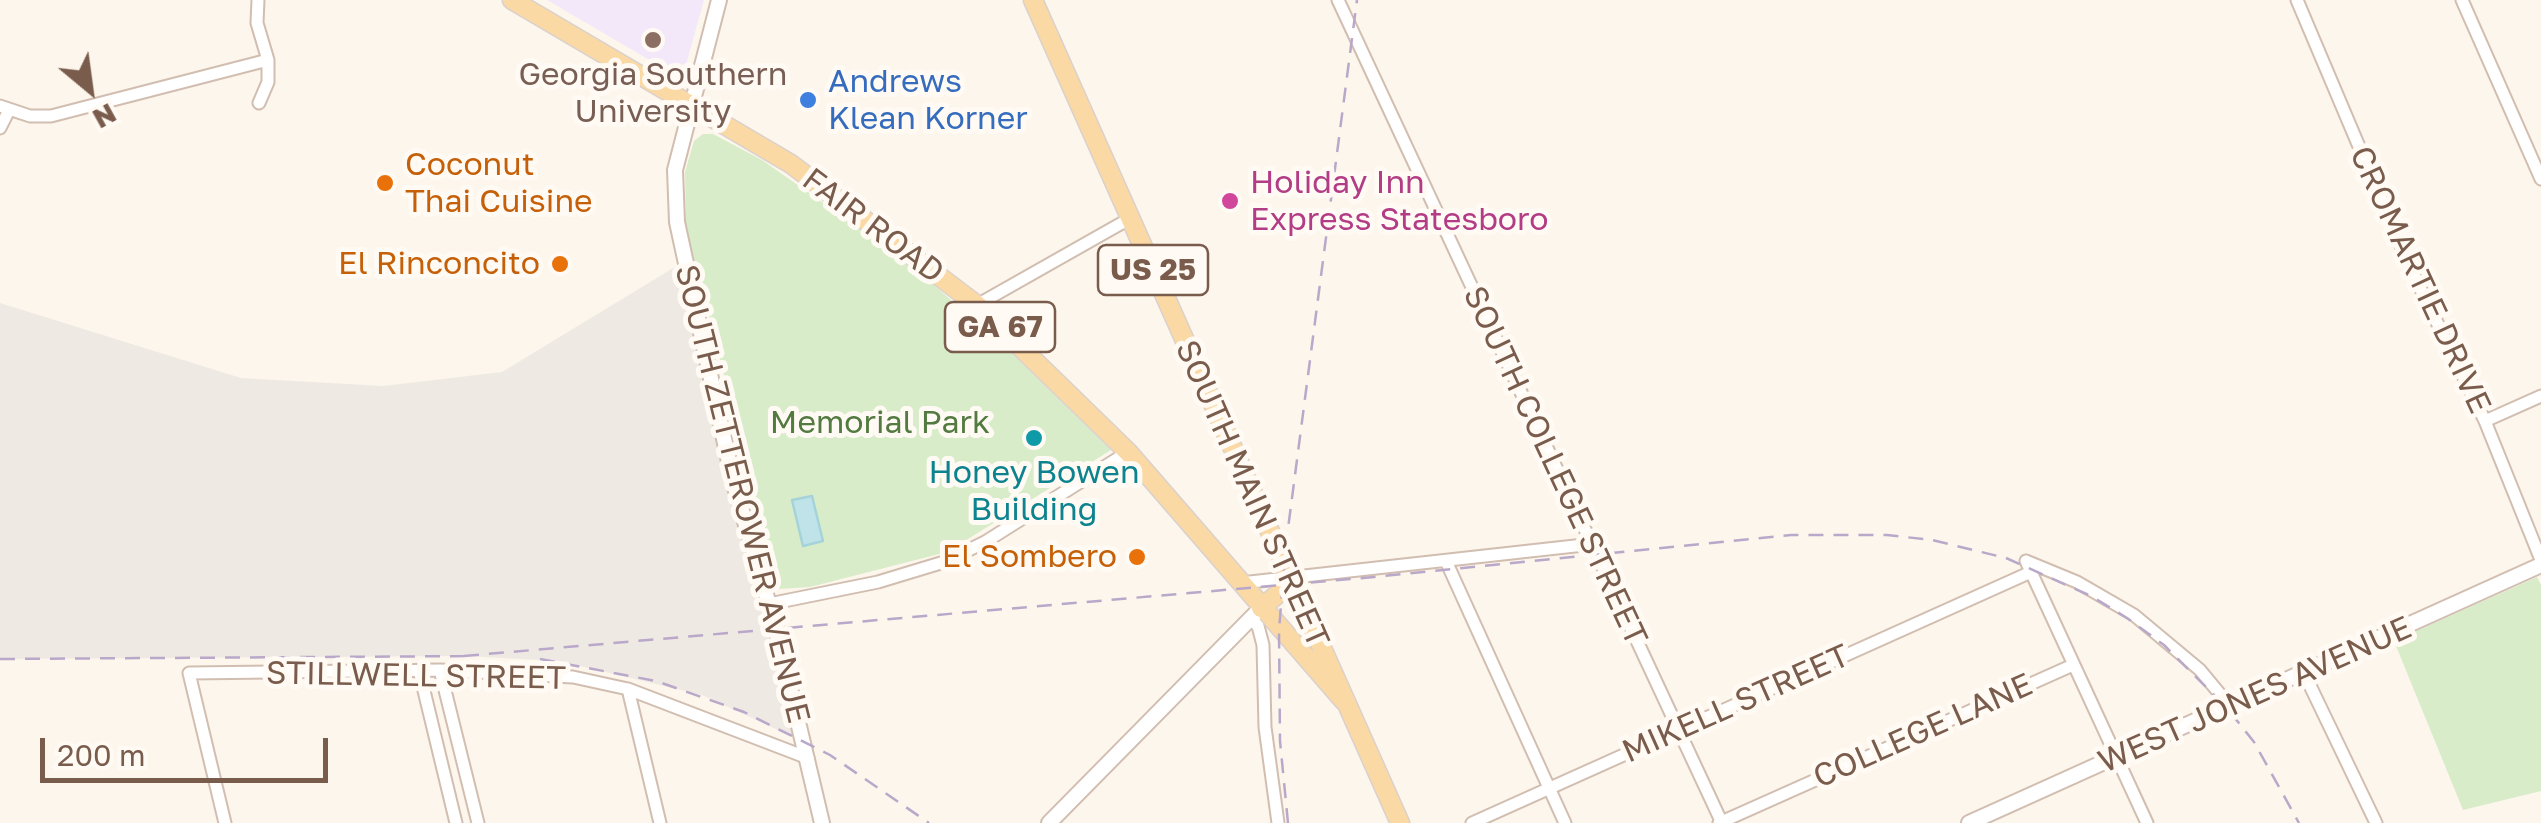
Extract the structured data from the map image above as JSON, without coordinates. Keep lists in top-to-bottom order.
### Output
{
  "streets": {
    "main road": [
      "FAIR ROAD",
      "US 25",
      "GA 67",
      "SOUTH MAIN STREET"
    ],
    "street": [
      "CROMARTIE DRIVE",
      "SOUTH COLLEGE STREET",
      "SOUTH ZETTEROWER AVENUE",
      "STILLWELL STREET",
      "WEST JONES AVENUE",
      "MIKELL STREET",
      "COLLEGE LANE"
    ]
  },
  "crossings": [
    ["FAIR ROAD", "GA 67"],
    ["FAIR ROAD", "SOUTH ZETTEROWER AVENUE"],
    ["CROMARTIE DRIVE", "WEST JONES AVENUE"],
    ["GA 67", "SOUTH MAIN STREET"],
    ["SOUTH COLLEGE STREET", "MIKELL STREET"],
    ["SOUTH COLLEGE STREET", "COLLEGE LANE"],
    ["SOUTH ZETTEROWER AVENUE", "STILLWELL STREET"]
  ],
  "parks": ["Memorial Park"],
  "places": [
    "Georgia Southern University",
    "Andrews Klean Korner",
    "Coconut Thai Cuisine",
    "Holiday Inn Express Statesboro",
    "El Rinconcito",
    "Honey Bowen Building",
    "El Sombero"
  ],
  "scale_bar": "200 m",
  "north": "bottom right"
}
